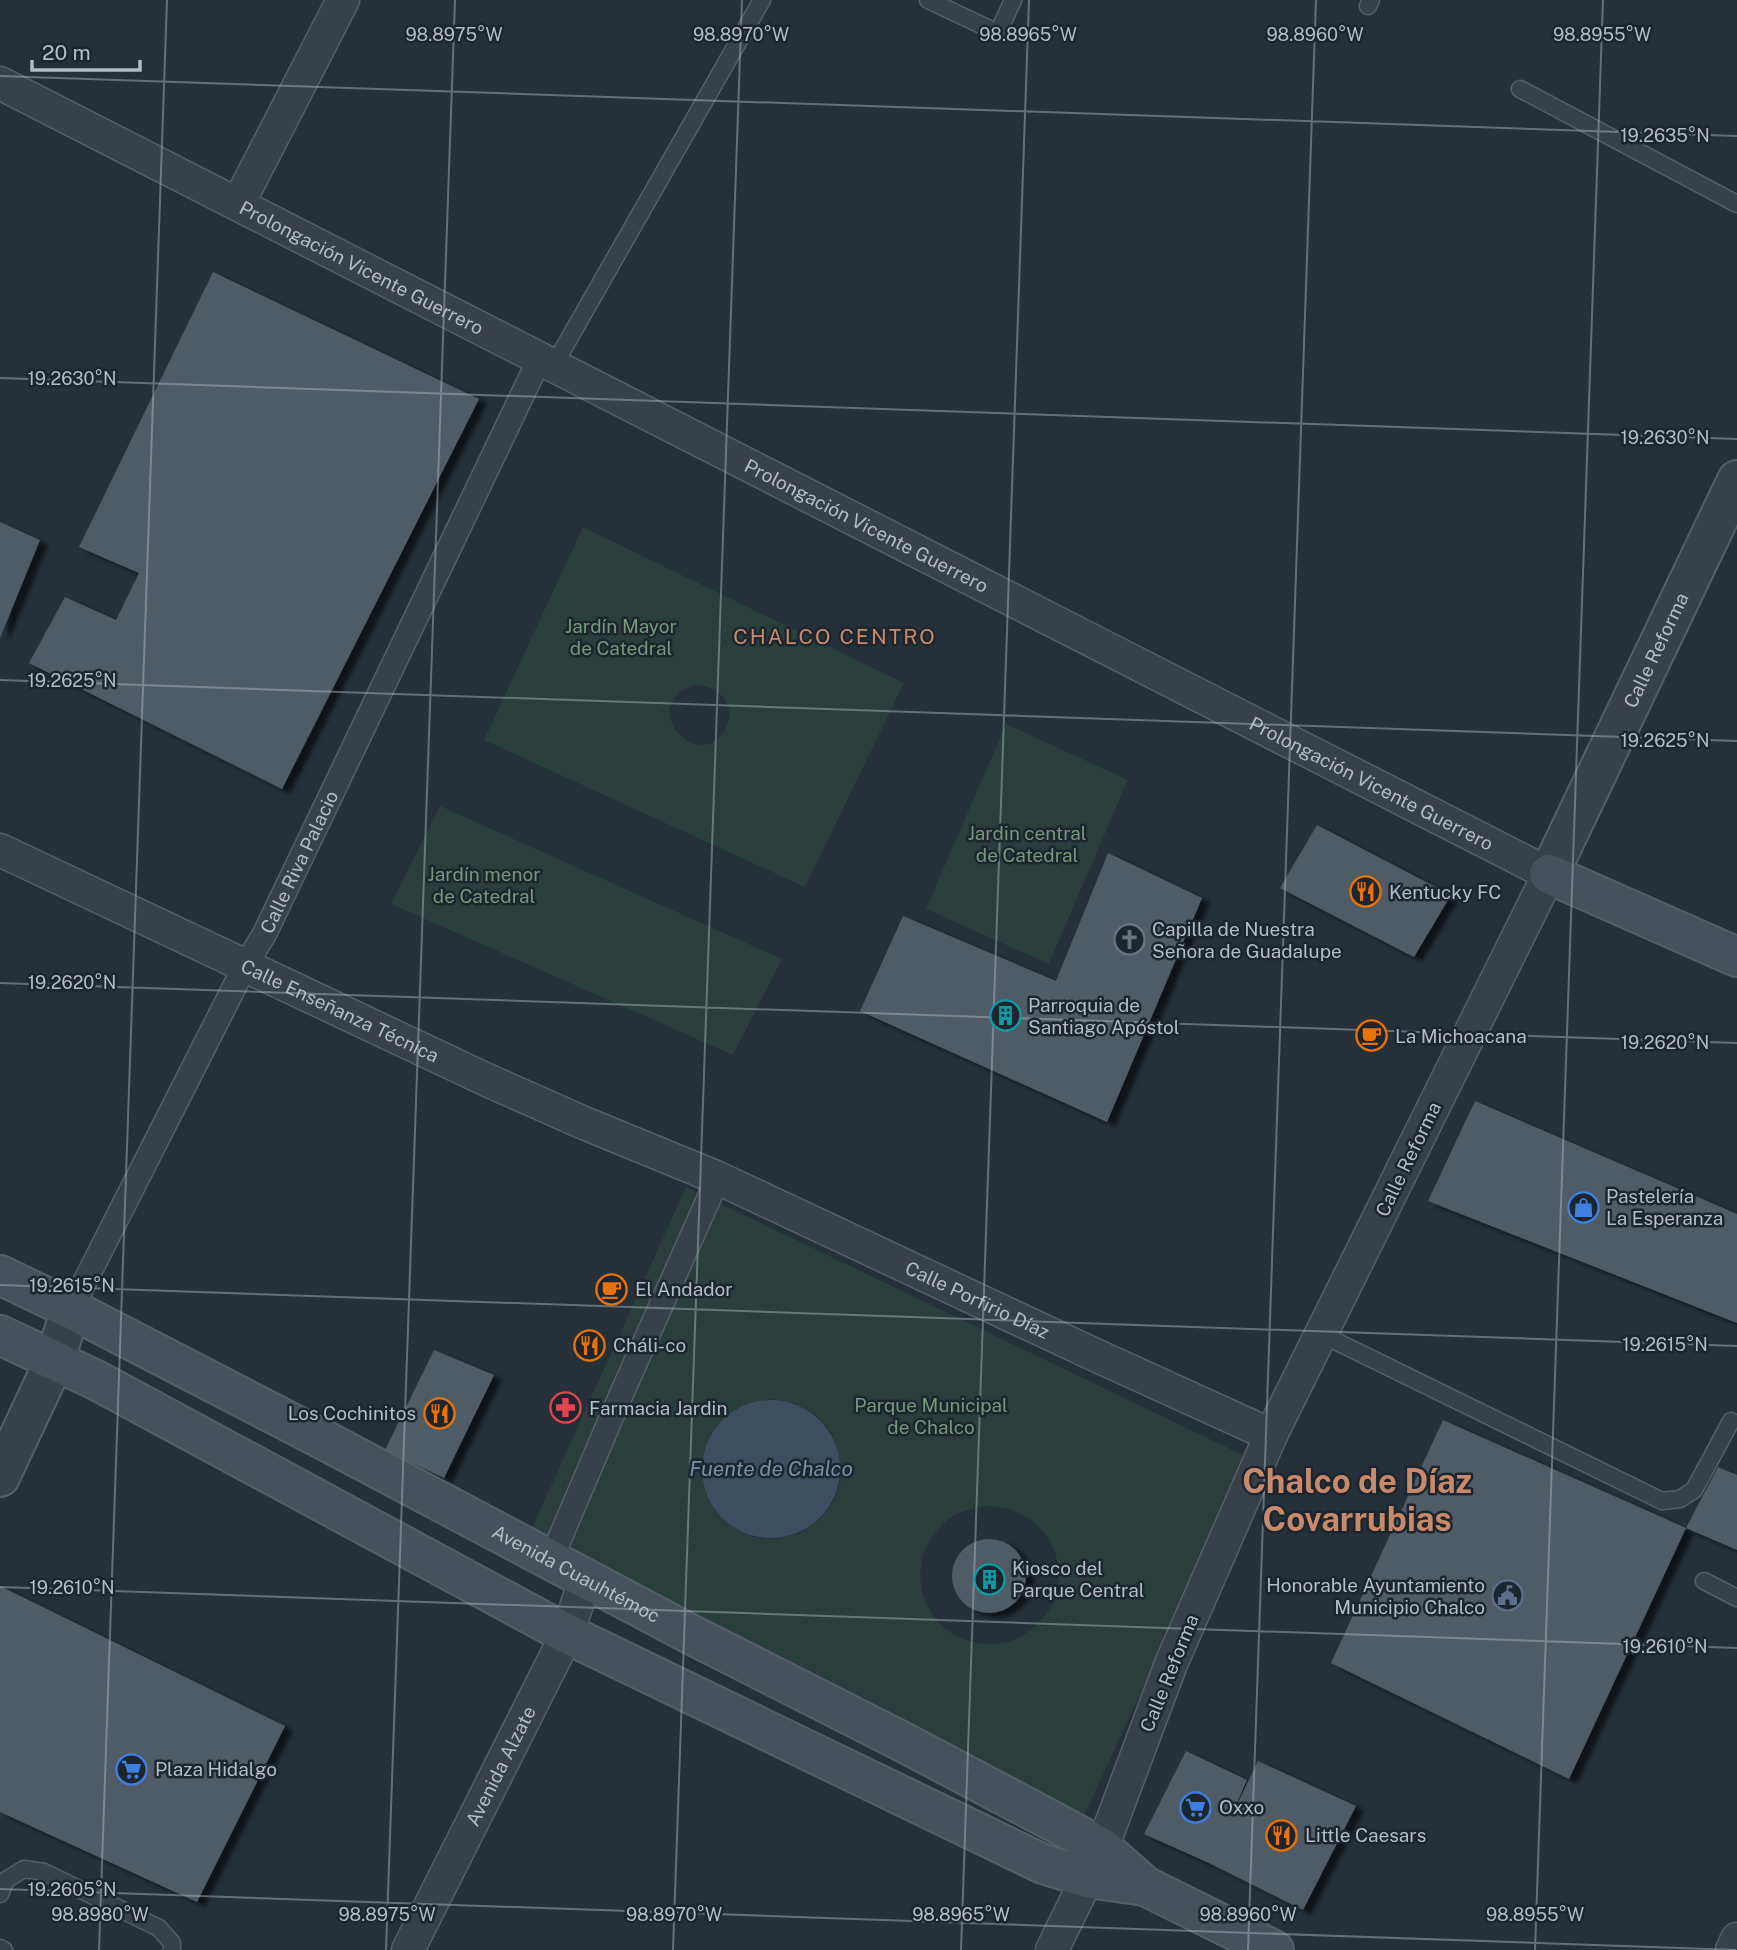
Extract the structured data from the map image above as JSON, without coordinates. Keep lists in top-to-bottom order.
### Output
{
  "streets": {
    "main road": ["Prolongación Vicente Guerrero", "Avenida Cuauhtémoc"],
    "street": [
      "Calle Reforma",
      "Calle Riva Palacio",
      "Calle Enseñanza Técnica",
      "Calle Porfirio Díaz",
      "Avenida Alzate"
    ]
  },
  "crossings": [
    ["Prolongación Vicente Guerrero", "Calle Reforma"],
    ["Prolongación Vicente Guerrero", "Calle Riva Palacio"],
    ["Calle Reforma", "Calle Porfirio Díaz"],
    ["Calle Reforma", "Avenida Cuauhtémoc"],
    ["Calle Riva Palacio", "Calle Enseñanza Técnica"],
    ["Calle Riva Palacio", "Avenida Cuauhtémoc"],
    ["Calle Enseñanza Técnica", "Calle Porfirio Díaz"],
    ["Avenida Cuauhtémoc", "Avenida Alzate"]
  ],
  "districts": ["CHALCO CENTRO", "Chalco de Díaz Covarrubias"],
  "water": ["Fuente de Chalco"],
  "parks": [
    "Jardín Mayor de Catedral",
    "Jardin central de Catedral",
    "Jardín menor de Catedral",
    "Parque Municipal de Chalco"
  ],
  "places": {
    "restaurant": [
      "Kentucky FC",
      "Cháli-co",
      "Los Cochinitos",
      "Little Caesars"
    ],
    "church": ["Capilla de Nuestra Señora de Guadalupe"],
    "building": ["Parroquia de Santiago Apóstol", "Kiosco del Parque Central"],
    "cafe": ["La Michoacana", "El Andador"],
    "shop": ["Pastelería La Esperanza"],
    "pharmacy": ["Farmacia Jardin"],
    "public building": ["Honorable Ayuntamiento Municipio Chalco"],
    "supermarket": ["Plaza Hidalgo", "Oxxo"]
  },
  "scale_bar": "20 m",
  "coordinates": [
    "98.8975°W",
    "98.8970°W",
    "98.8965°W",
    "98.8960°W",
    "98.8955°W",
    "19.2635°N",
    "19.2630°N",
    "19.2625°N",
    "19.2620°N",
    "19.2615°N",
    "19.2610°N",
    "19.2605°N",
    "98.8980°W"
  ]
}
